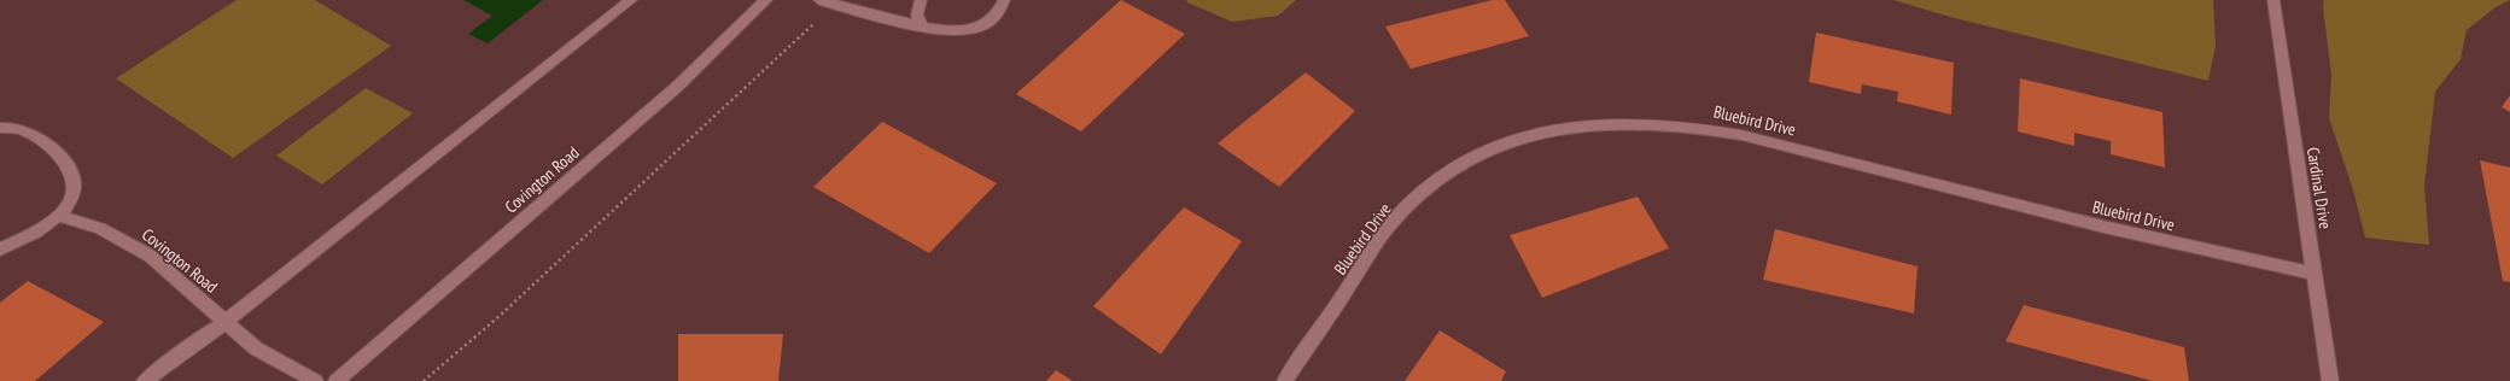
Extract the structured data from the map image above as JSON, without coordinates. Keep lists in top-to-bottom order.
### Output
{
  "streets": {
    "street": ["Bluebird Drive", "Covington Road", "Cardinal Drive"]
  },
  "crossings": [
    ["Bluebird Drive", "Cardinal Drive"]
  ]
}
